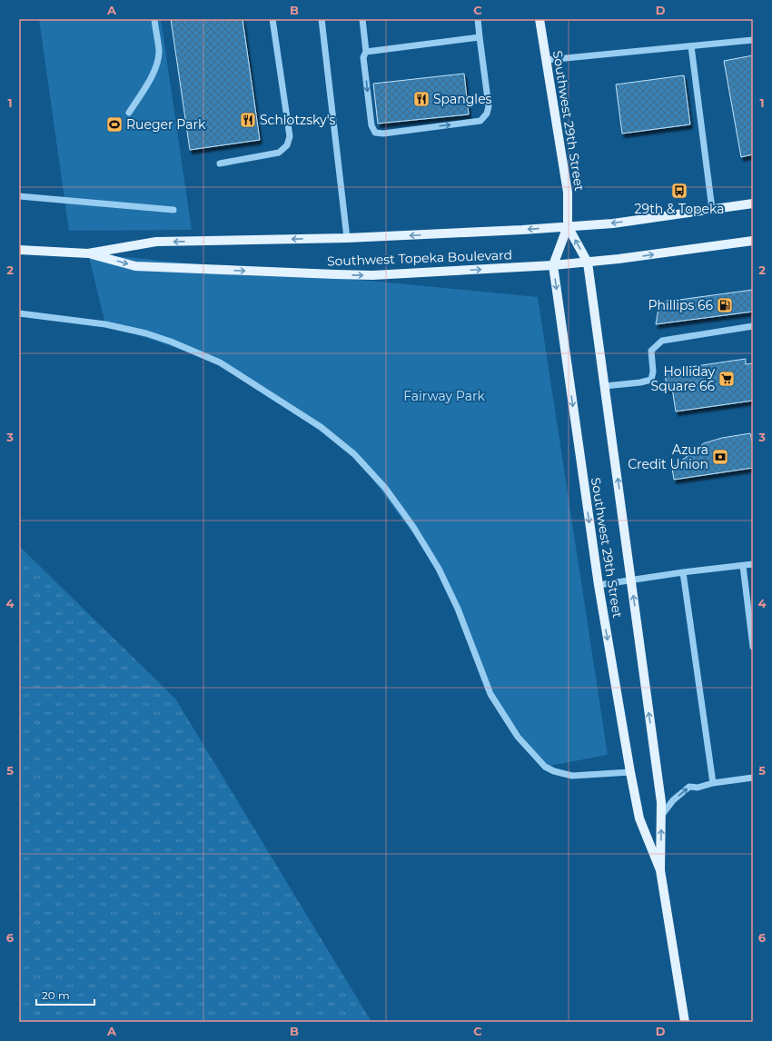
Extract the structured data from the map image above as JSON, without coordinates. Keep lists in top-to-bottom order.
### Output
{
  "streets": {
    "main road": ["Southwest 29th Street", "Southwest Topeka Boulevard"]
  },
  "crossings": [
    ["Southwest 29th Street", "Southwest Topeka Boulevard"]
  ],
  "parks": ["Fairway Park"],
  "places": {
    "restaurant": ["Spangles", "Schlotzsky's"],
    "sports": ["Rueger Park"],
    "bus stop": ["29th & Topeka"],
    "fuel station": ["Phillips 66"],
    "supermarket": ["Holliday Square 66"],
    "bank": ["Azura Credit Union"]
  },
  "scale_bar": "20 m",
  "grid": {
    "columns": [
      "A",
      "B",
      "C",
      "D"
    ],
    "rows": [
      "1",
      "2",
      "3",
      "4",
      "5",
      "6"
    ]
  }
}
